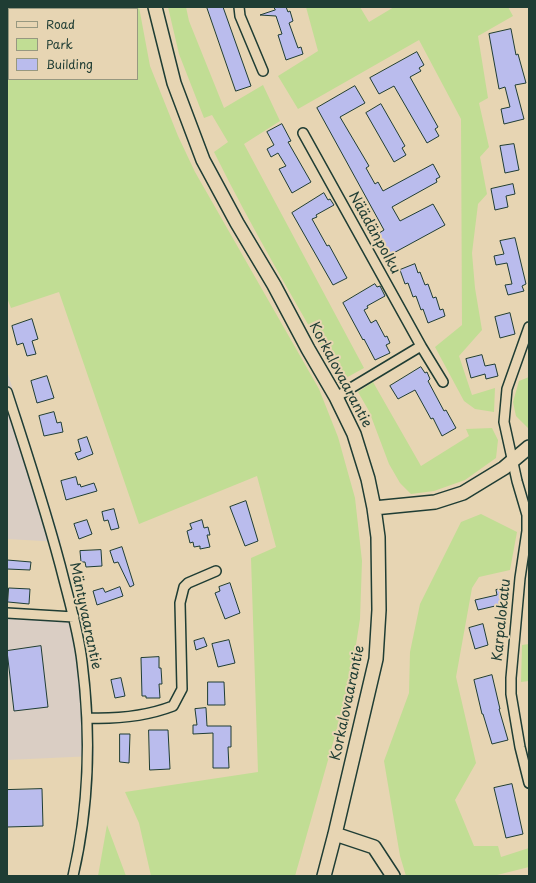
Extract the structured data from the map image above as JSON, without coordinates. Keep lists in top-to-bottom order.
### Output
{
  "streets": {
    "street": [
      "Näädänpolku",
      "Korkalovaarantie",
      "Mäntyvaarantie",
      "Karpalokatu"
    ]
  },
  "legend": ["Road", "Park", "Building"]
}
